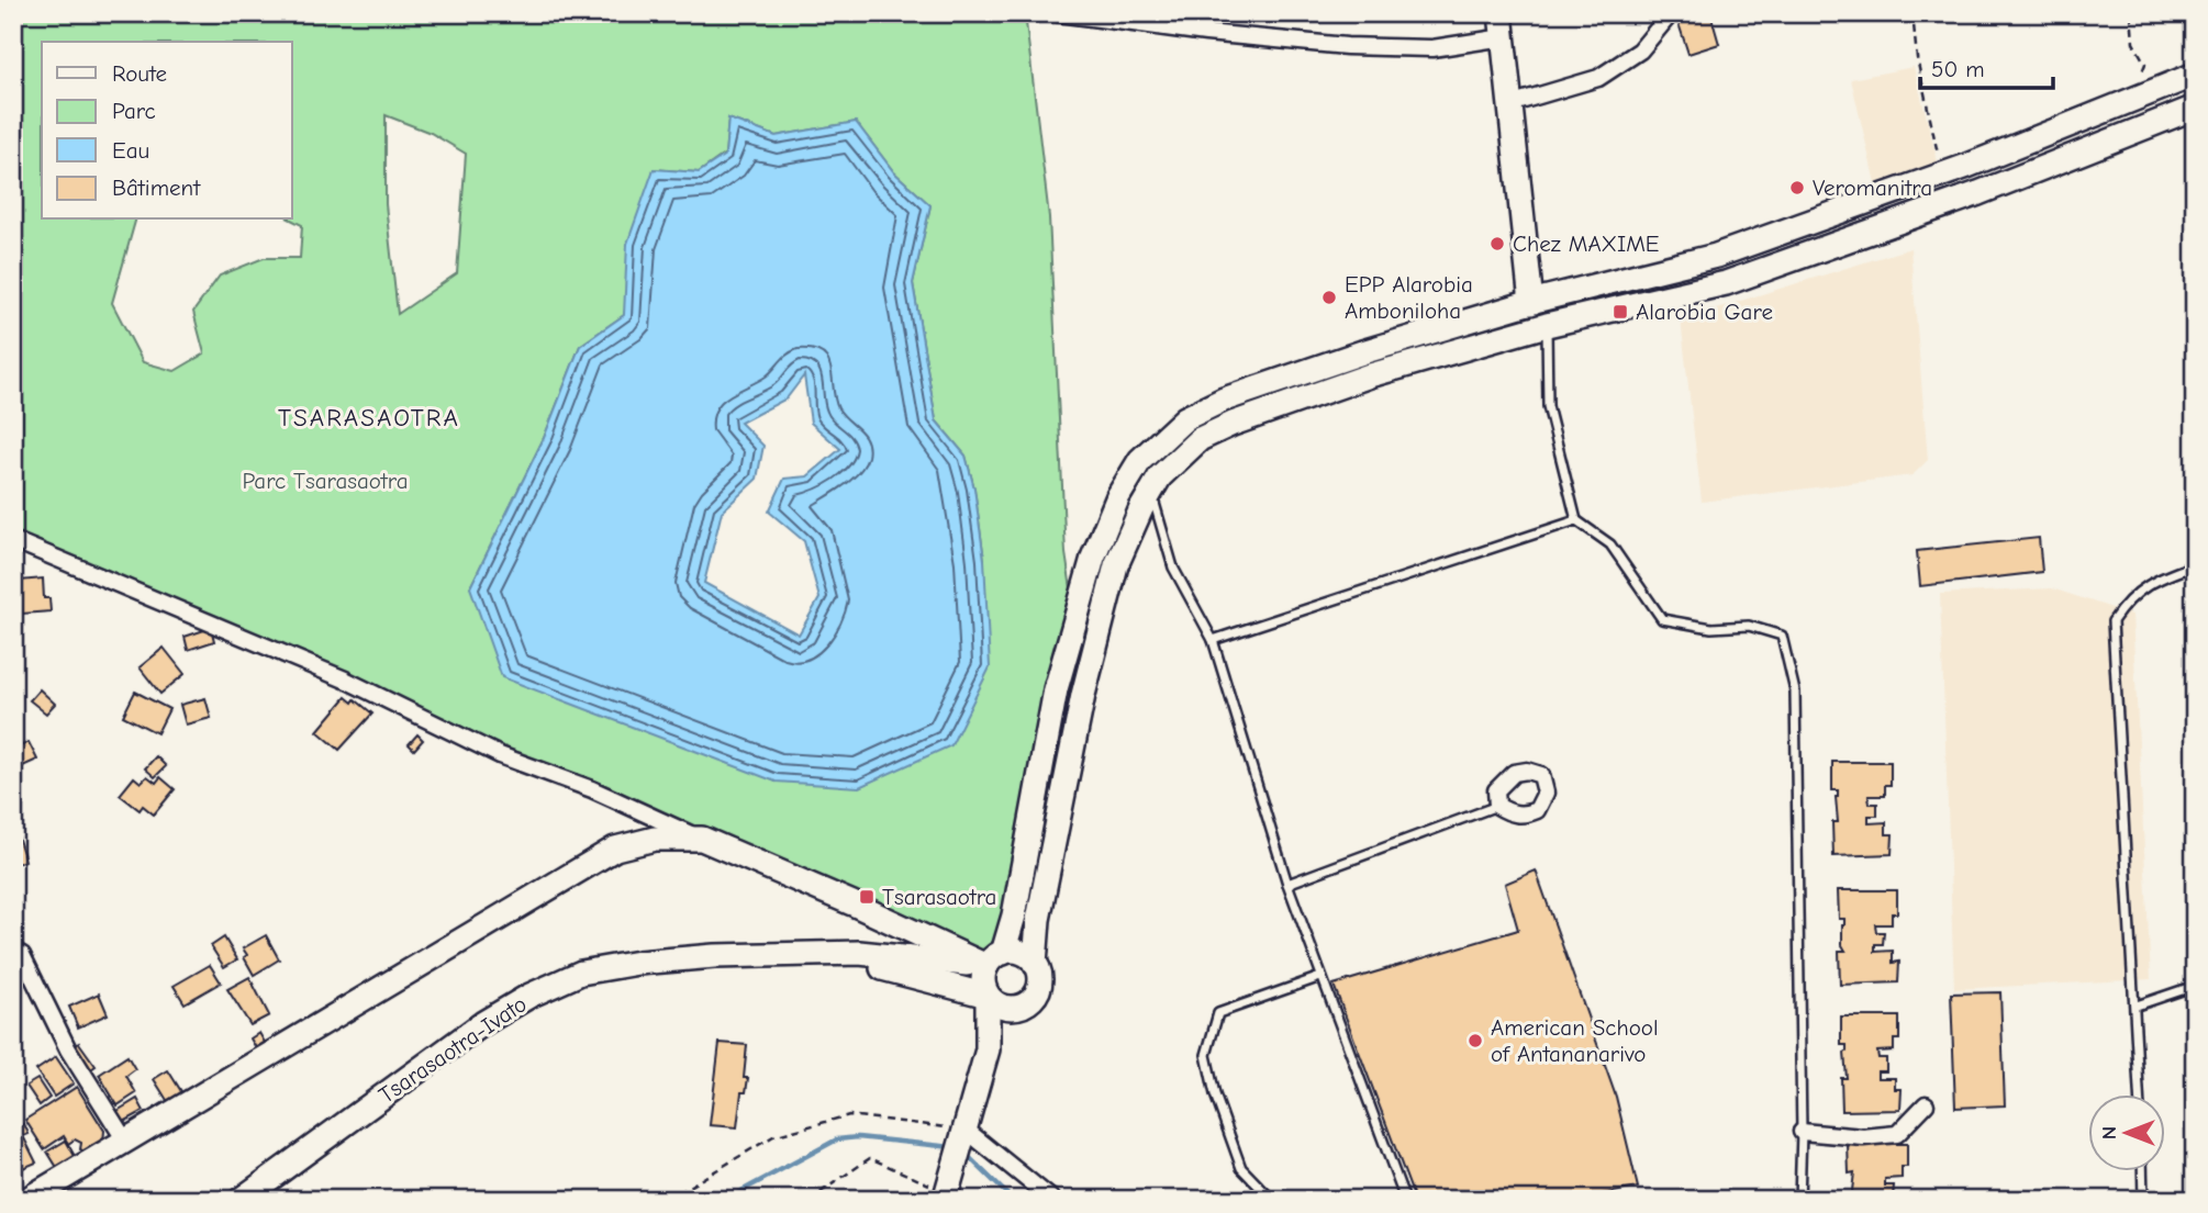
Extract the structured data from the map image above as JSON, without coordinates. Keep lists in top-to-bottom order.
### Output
{
  "streets": {
    "main road": ["Tsarasaotra-Ivato"]
  },
  "districts": ["TSARASAOTRA"],
  "parks": ["Parc Tsarasaotra"],
  "places": {
    "other": [
      "Veromanitra",
      "Chez MAXIME",
      "EPP Alarobia Amboniloha",
      "American School of Antananarivo"
    ],
    "transit": ["Alarobia Gare", "Tsarasaotra"]
  },
  "legend": [
    "Route",
    "Parc",
    "Eau",
    "Bâtiment"
  ],
  "scale_bar": "50 m",
  "north": "left"
}
